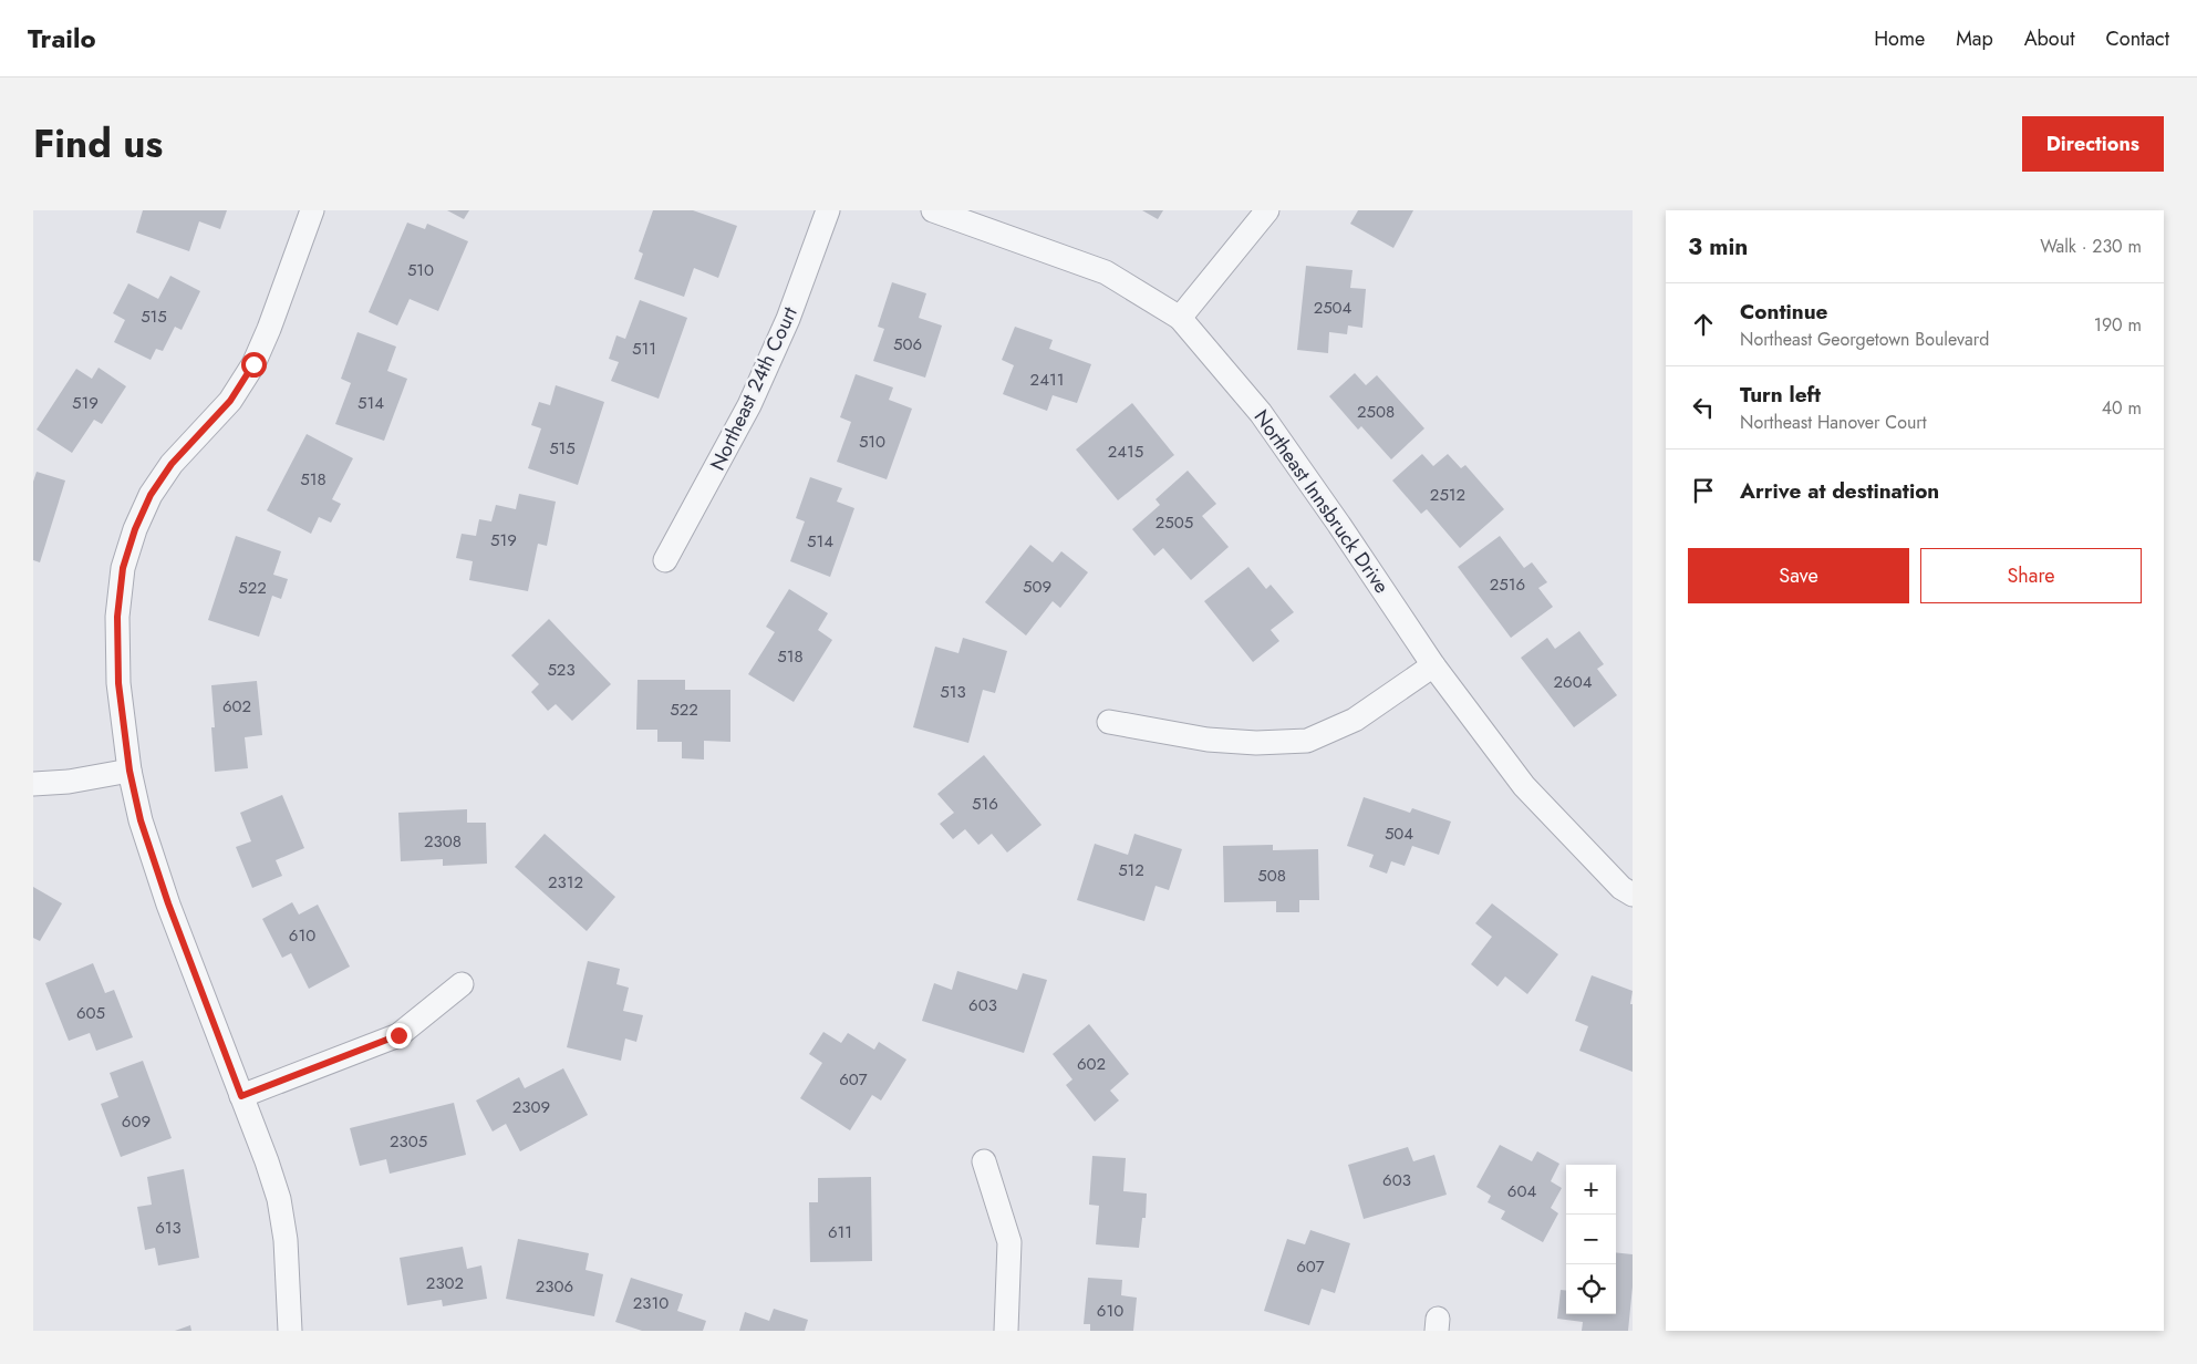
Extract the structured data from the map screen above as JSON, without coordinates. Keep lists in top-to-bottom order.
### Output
{
  "streets": {
    "street": ["Northeast 24th Court", "Northeast Innsbruck Drive"]
  },
  "house_numbers": [
    "510",
    "2504",
    "515",
    "506",
    "511",
    "2411",
    "519",
    "514",
    "2508",
    "510",
    "515",
    "2415",
    "518",
    "2512",
    "2505",
    "519",
    "514",
    "2516",
    "509",
    "522",
    "518",
    "523",
    "2604",
    "513",
    "602",
    "522",
    "516",
    "504",
    "2308",
    "512",
    "508",
    "2312",
    "610",
    "603",
    "605",
    "602",
    "607",
    "2309",
    "609",
    "2305",
    "603",
    "604",
    "613",
    "611",
    "607",
    "2302",
    "2306",
    "2310",
    "610"
  ],
  "page": {
    "header": "Trailo",
    "nav": [
      "Home",
      "Map",
      "About",
      "Contact"
    ],
    "title": "Find us",
    "buttons": [
      "Directions",
      ["Save", "Share"]
    ],
    "heading": ["3 min", "Walk · 230 m"],
    "list": [
      ["Continue", "Northeast Georgetown Boulevard", "190 m"],
      ["Turn left", "Northeast Hanover Court", "40 m"],
      "Arrive at destination"
    ],
    "map_buttons": ["+", "−"]
  }
}
